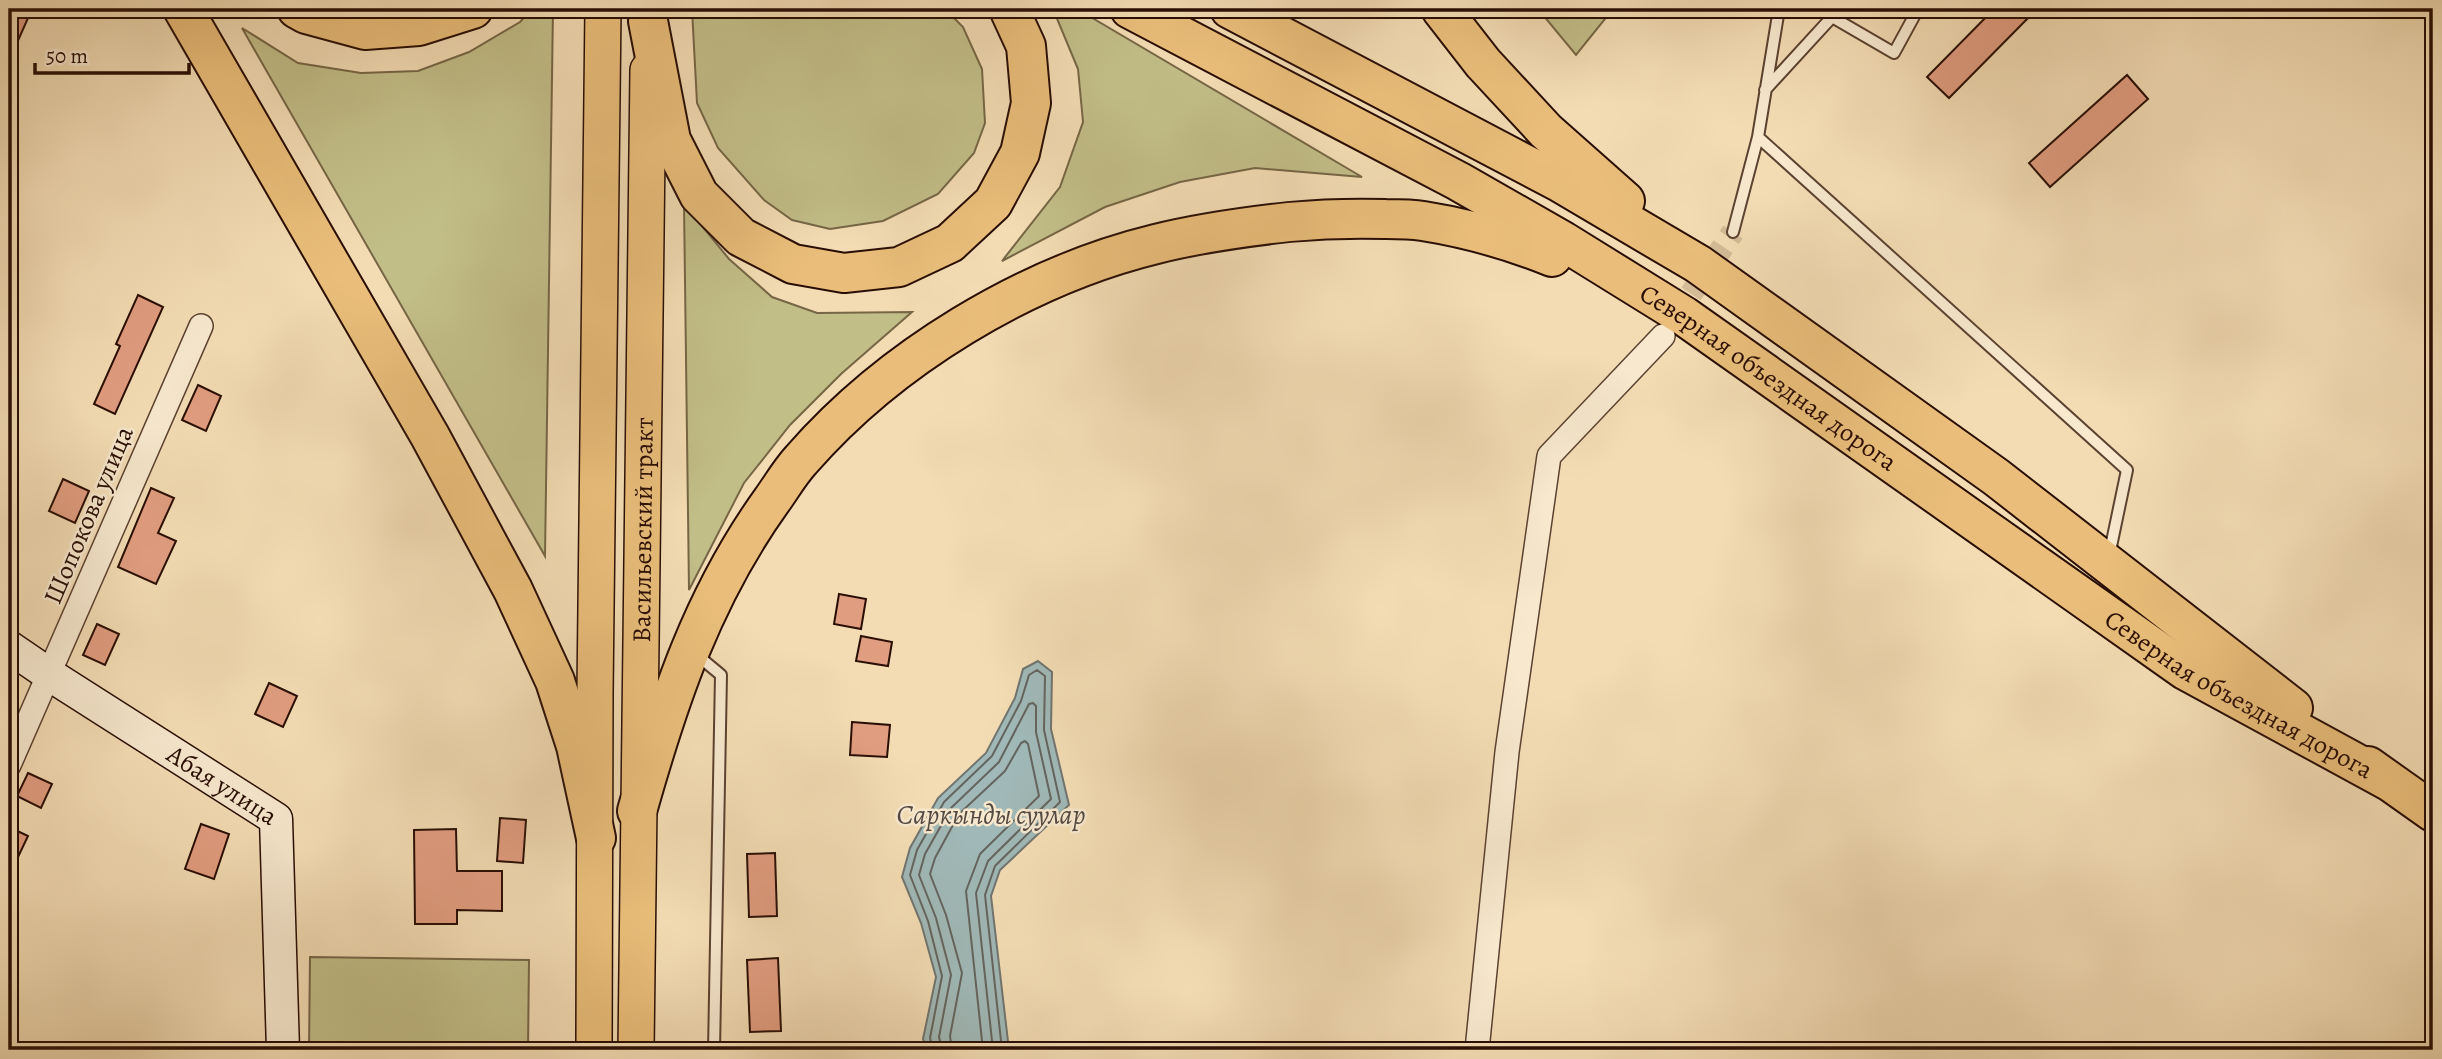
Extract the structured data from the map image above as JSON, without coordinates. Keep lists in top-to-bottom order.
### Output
{
  "streets": {
    "highway": ["Северная объездная дорога"],
    "main road": ["Васильевский тракт"],
    "street": ["Шопокова улица", "Абая улица"]
  },
  "crossings": [
    ["Шопокова улица", "Абая улица"]
  ],
  "water": ["Саркынды суулар"],
  "scale_bar": "50 m"
}
